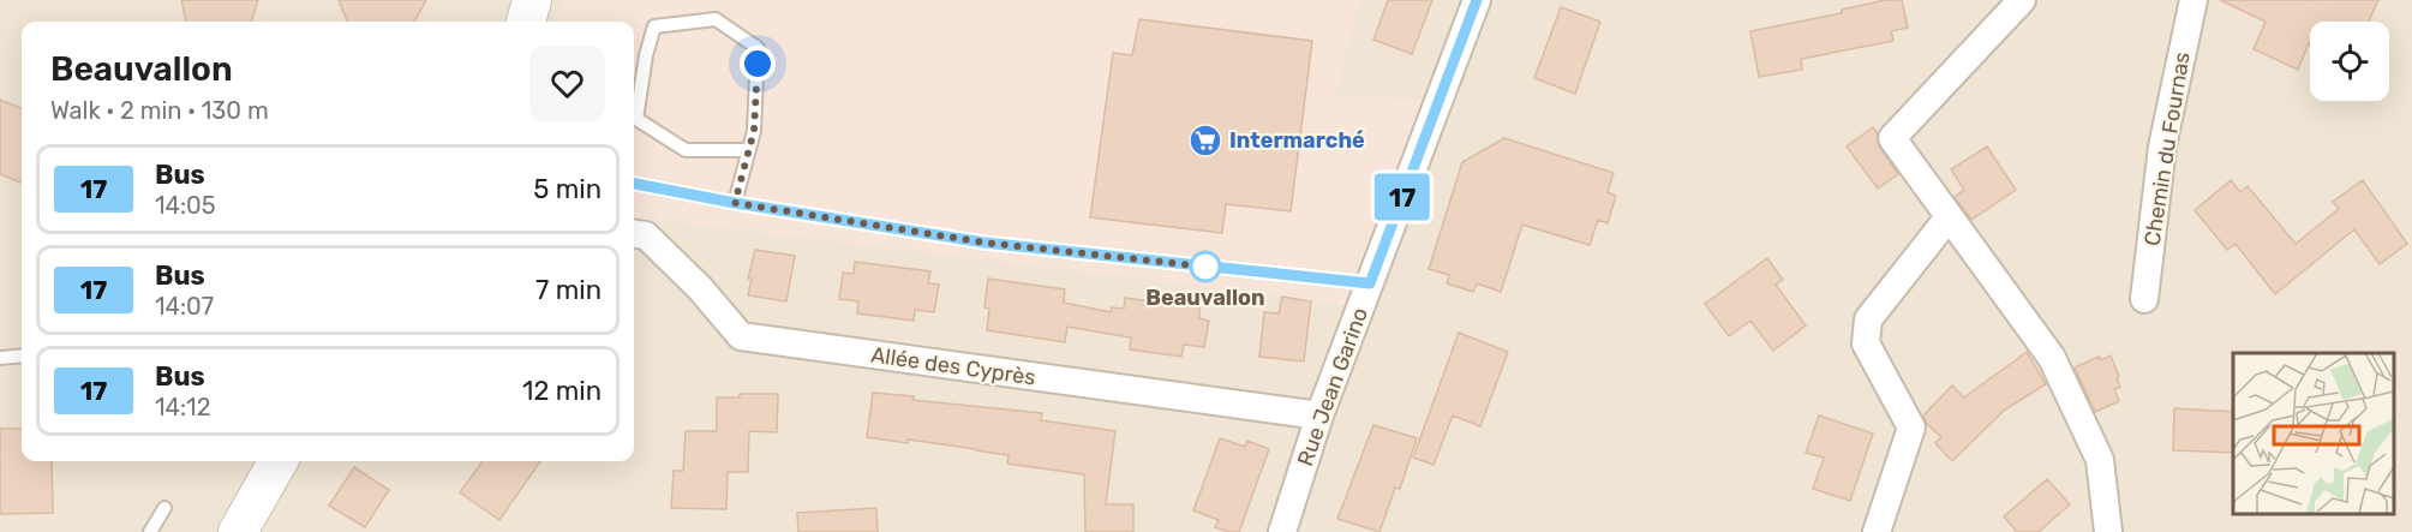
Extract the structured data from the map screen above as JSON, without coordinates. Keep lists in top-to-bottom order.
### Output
{
  "streets": {
    "street": ["Chemin du Fournas", "Allée des Cyprès", "Rue Jean Garino"]
  },
  "crossings": [
    ["Allée des Cyprès", "Rue Jean Garino"]
  ],
  "places": {
    "supermarket": ["Intermarché"],
    "other": ["Beauvallon"]
  },
  "lines": ["bus line 17"],
  "page": {
    "on_map": "17",
    "heading": ["Beauvallon", "Walk · 2 min · 130 m"],
    "list": [
      {
        "mark": "17",
        "name": "Bus",
        "note": "14:05",
        "value": "5 min"
      },
      {
        "mark": "17",
        "name": "Bus",
        "note": "14:07",
        "value": "7 min"
      },
      {
        "mark": "17",
        "name": "Bus",
        "note": "14:12",
        "value": "12 min"
      }
    ]
  }
}
